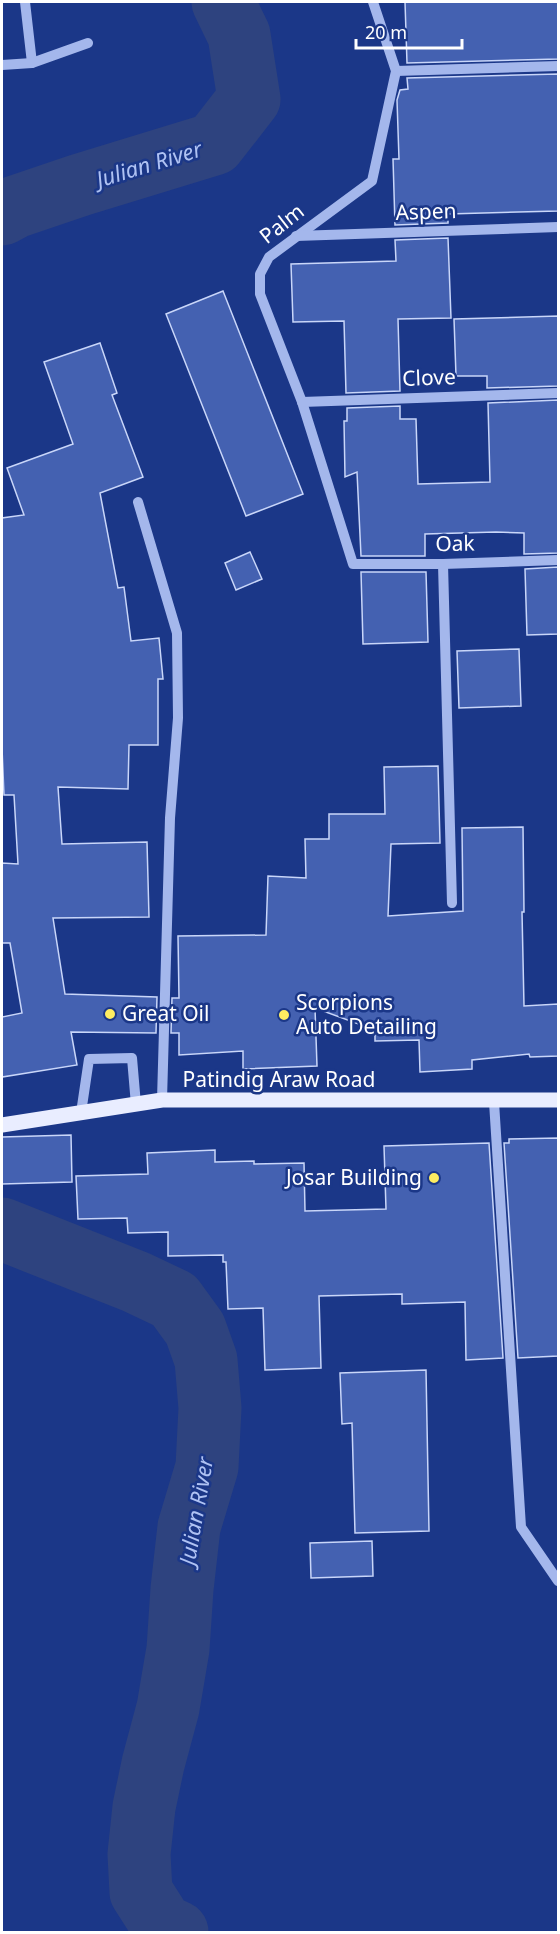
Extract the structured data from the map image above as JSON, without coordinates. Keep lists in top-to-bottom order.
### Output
{
  "streets": {
    "main road": ["Patindig Araw Road"],
    "street": [
      "Aspen",
      "Palm",
      "Clove",
      "Oak"
    ]
  },
  "crossings": [
    ["Aspen", "Palm"],
    ["Palm", "Clove"],
    ["Palm", "Oak"]
  ],
  "water": ["Julian River"],
  "places": ["Great Oil", "Scorpions Auto Detailing", "Josar Building"],
  "scale_bar": "20 m"
}
